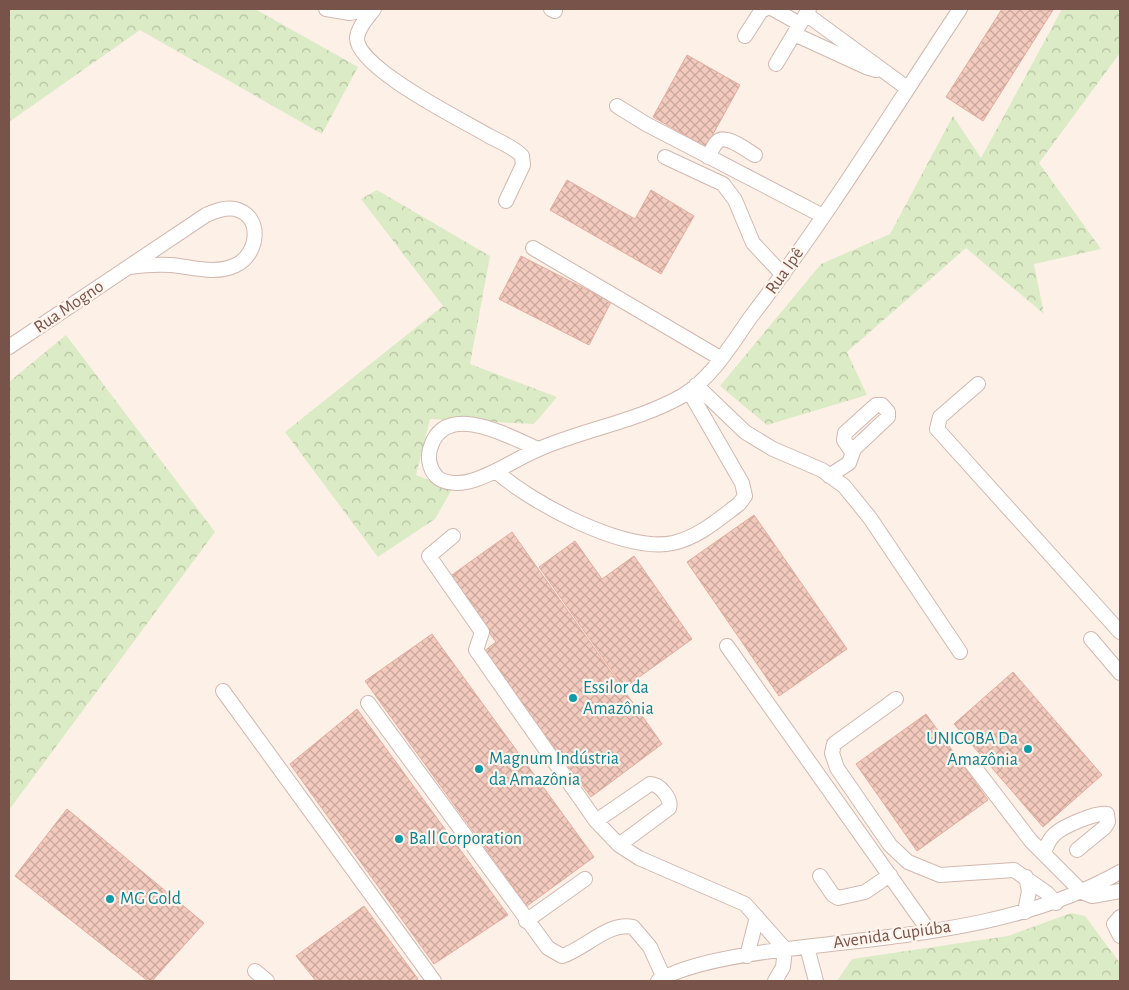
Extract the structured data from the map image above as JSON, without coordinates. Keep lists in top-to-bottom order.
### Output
{
  "streets": {
    "street": ["Rua Ipê", "Rua Mogno", "Avenida Cupiúba"]
  },
  "places": [
    "Essilor da Amazônia",
    "UNICOBA Da Amazônia",
    "Magnum Indústria da Amazônia",
    "Ball Corporation",
    "MG Gold"
  ]
}
